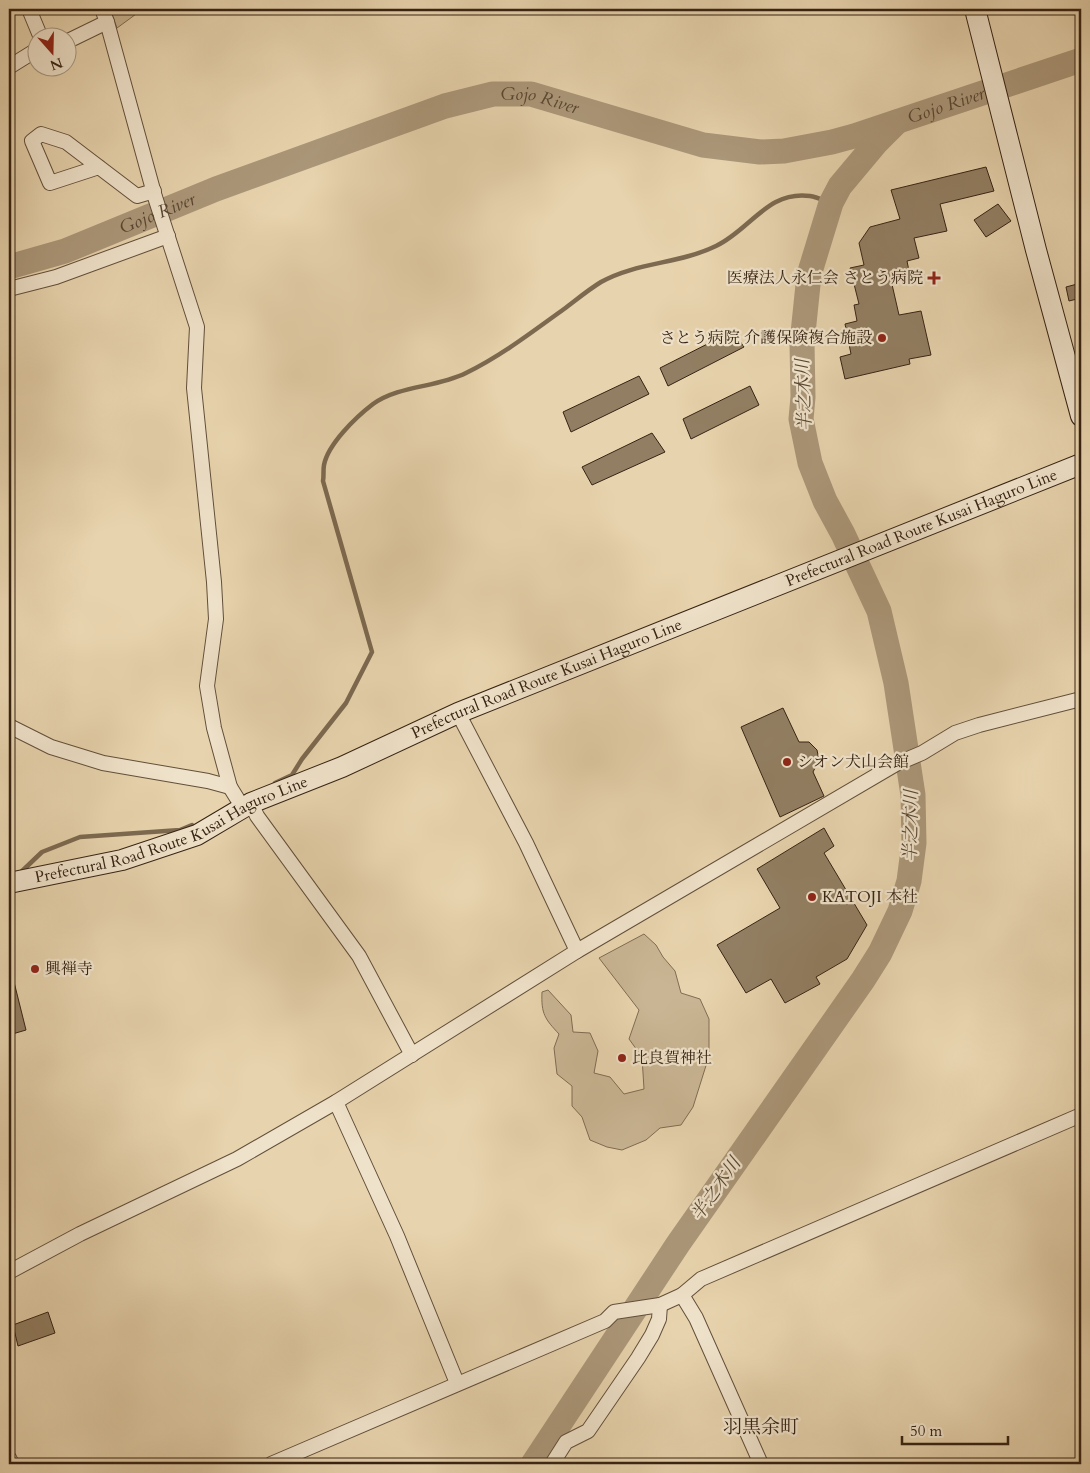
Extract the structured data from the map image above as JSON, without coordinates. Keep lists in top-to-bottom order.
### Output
{
  "streets": {
    "main road": ["Prefectural Road Route Kusai Haguro Line"]
  },
  "districts": ["羽黒余町"],
  "water": ["Gojo River", "半之木川"],
  "places": {
    "health": ["医療法人永仁会 さとう病院"],
    "other": [
      "さとう病院 介護保険複合施設",
      "シオン犬山会館",
      "KATOJI 本社",
      "興禅寺",
      "比良賀神社"
    ]
  },
  "scale_bar": "50 m",
  "north": "bottom"
}
